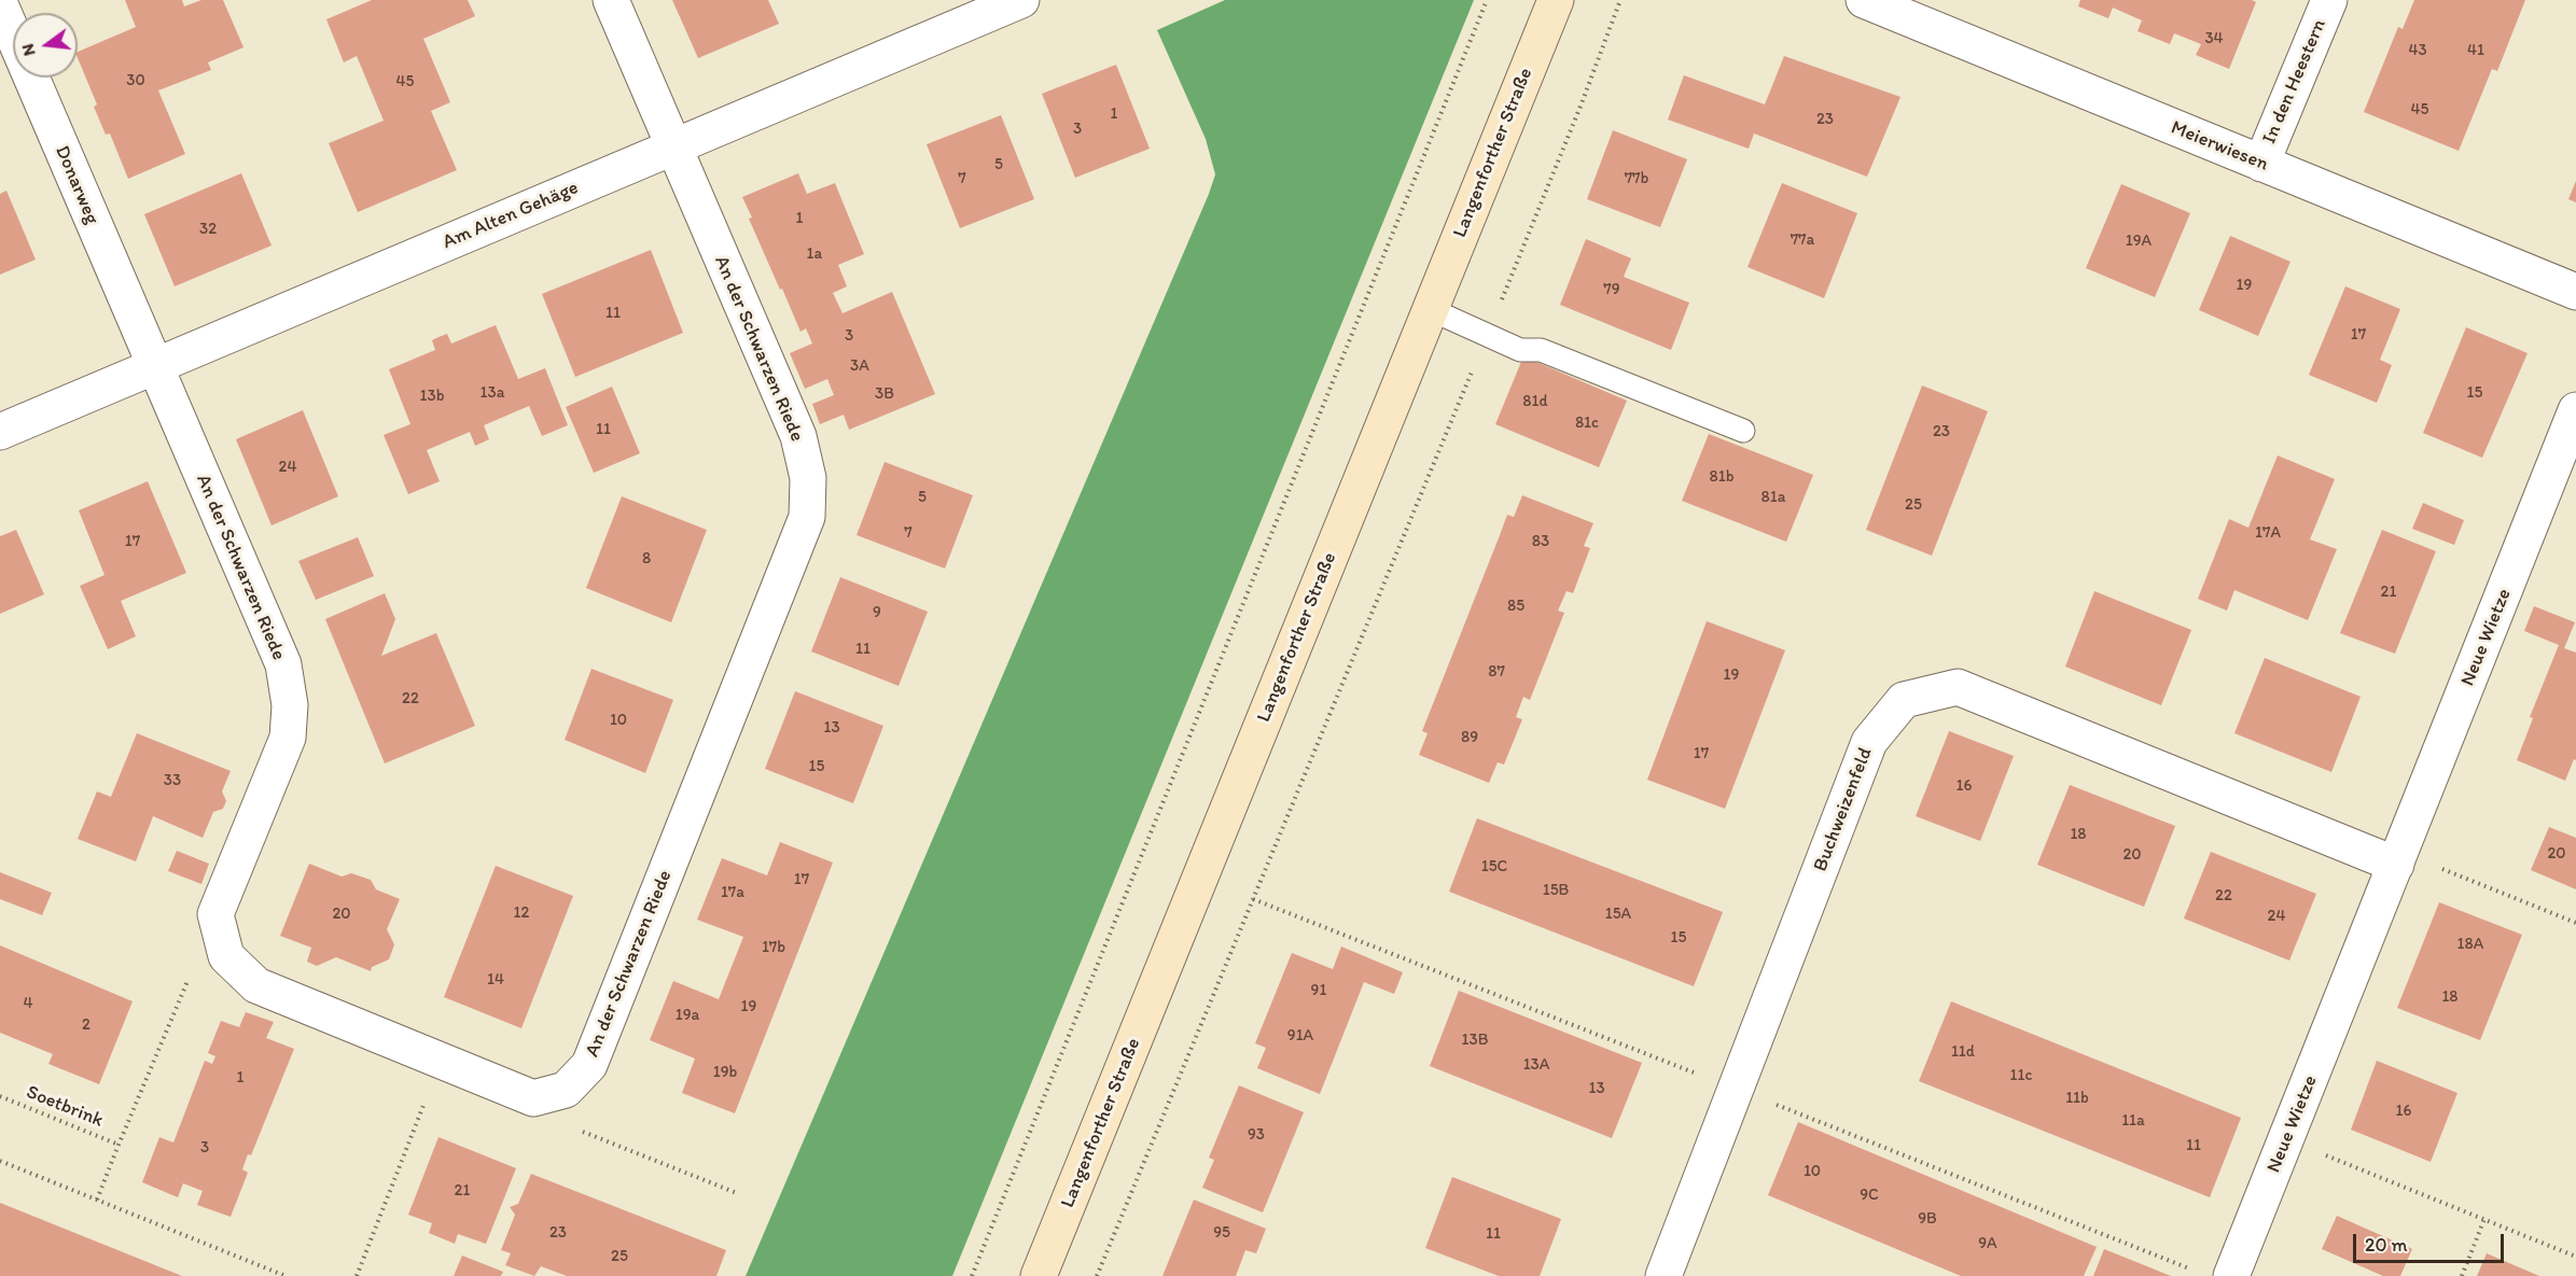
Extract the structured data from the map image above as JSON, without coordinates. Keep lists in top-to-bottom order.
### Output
{
  "streets": {
    "main road": ["Langenforther Straße"],
    "street": [
      "In den Heestern",
      "Meierwiesen",
      "Donarweg",
      "Am Alten Gehäge",
      "An der Schwarzen Riede",
      "Neue Wietze",
      "Buchweizenfeld"
    ],
    "path": ["Soetbrink"]
  },
  "crossings": [
    ["In den Heestern", "Meierwiesen"],
    ["Donarweg", "Am Alten Gehäge"],
    ["Donarweg", "An der Schwarzen Riede"],
    ["Am Alten Gehäge", "An der Schwarzen Riede"],
    ["Neue Wietze", "Buchweizenfeld"]
  ],
  "house_numbers": [
    "34",
    "43",
    "41",
    "30",
    "45",
    "45",
    "1",
    "23",
    "3",
    "5",
    "7",
    "77b",
    "1",
    "32",
    "77a",
    "19A",
    "1a",
    "19",
    "79",
    "11",
    "17",
    "3",
    "3A",
    "13a",
    "15",
    "3B",
    "13b",
    "81d",
    "81c",
    "11",
    "23",
    "24",
    "81b",
    "5",
    "81a",
    "25",
    "7",
    "17A",
    "17",
    "83",
    "8",
    "21",
    "85",
    "9",
    "11",
    "87",
    "19",
    "22",
    "10",
    "13",
    "89",
    "17",
    "15",
    "33",
    "16",
    "18",
    "20",
    "20",
    "15C",
    "17",
    "15B",
    "17a",
    "22",
    "12",
    "20",
    "15A",
    "24",
    "15",
    "18A",
    "17b",
    "14",
    "91",
    "18",
    "4",
    "19",
    "19a",
    "2",
    "91A",
    "13B",
    "11d",
    "13A",
    "19b",
    "11c",
    "1",
    "13",
    "11b",
    "16",
    "11a",
    "93",
    "11",
    "3",
    "10",
    "21",
    "9C",
    "9B",
    "23",
    "95",
    "11",
    "9A",
    "25"
  ],
  "scale_bar": "20 m",
  "north": "left"
}
